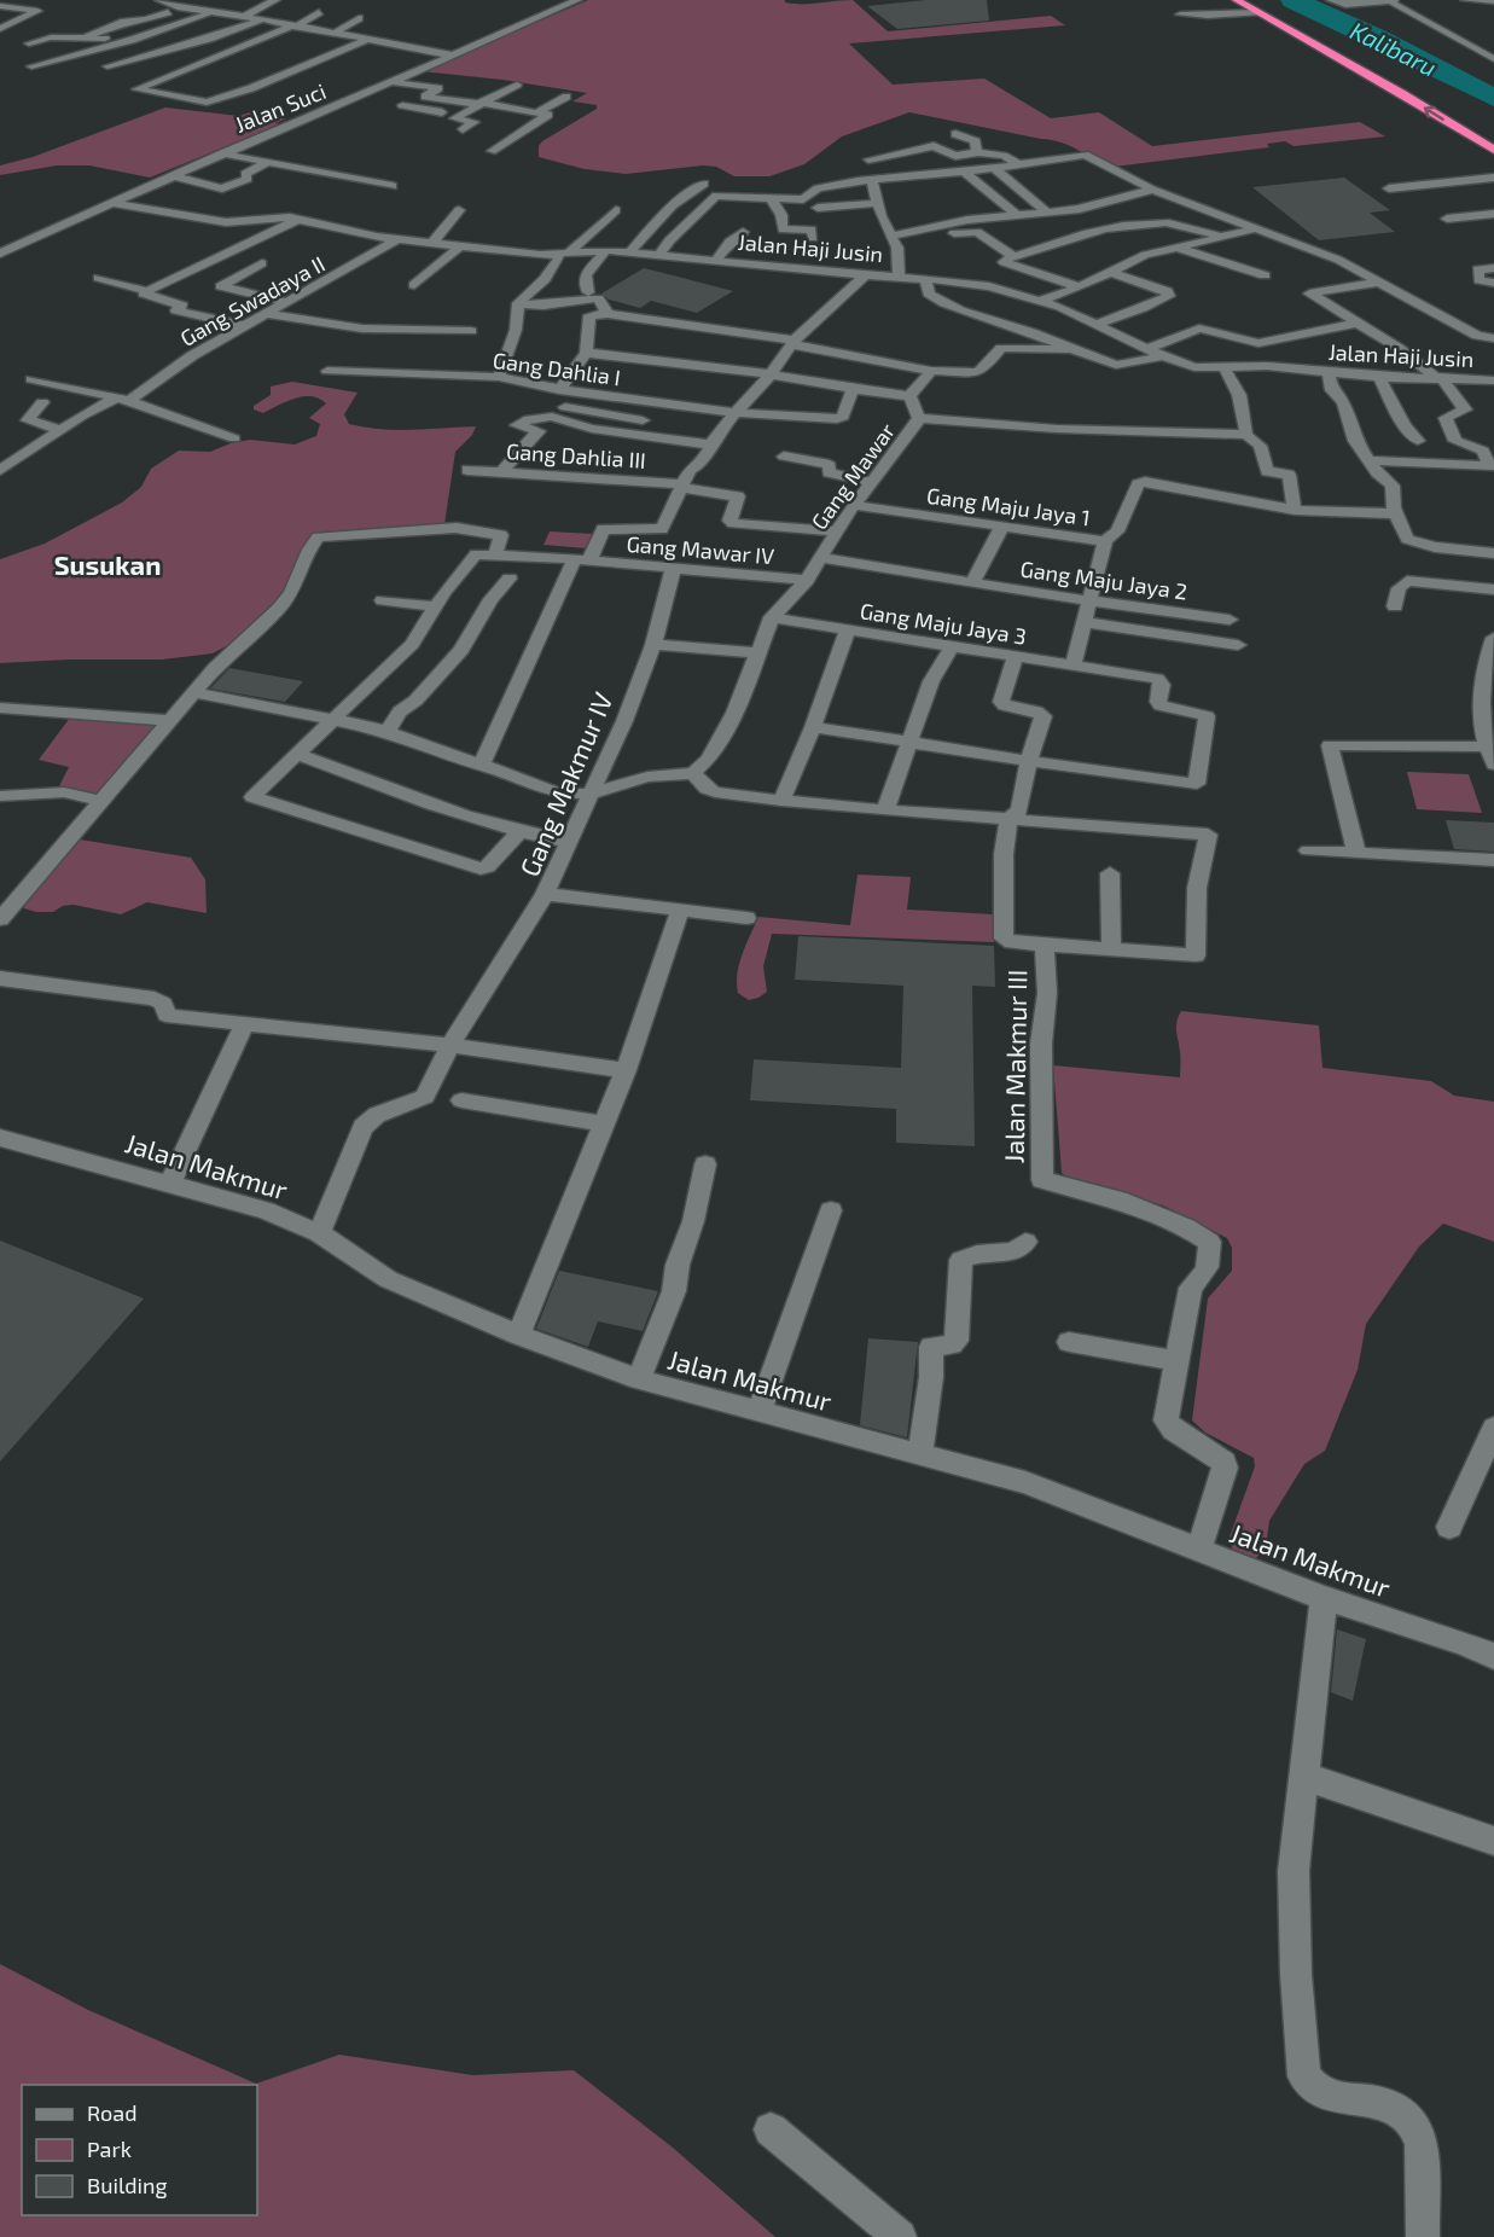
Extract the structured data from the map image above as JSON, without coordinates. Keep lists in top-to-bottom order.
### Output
{
  "streets": {
    "street": [
      "Jalan Suci",
      "Jalan Haji Jusin",
      "Gang Swadaya II",
      "Gang Dahlia I",
      "Gang Dahlia III",
      "Gang Mawar",
      "Gang Maju Jaya 1",
      "Gang Mawar IV",
      "Gang Maju Jaya 2",
      "Gang Maju Jaya 3",
      "Gang Makmur IV",
      "Jalan Makmur III",
      "Jalan Makmur"
    ]
  },
  "crossings": [
    ["Jalan Suci", "Jalan Haji Jusin"],
    ["Jalan Haji Jusin", "Gang Swadaya II"],
    ["Gang Dahlia III", "Gang Mawar"],
    ["Gang Dahlia III", "Gang Mawar IV"],
    ["Gang Mawar", "Gang Maju Jaya 1"],
    ["Gang Mawar", "Gang Mawar IV"],
    ["Gang Mawar", "Gang Maju Jaya 2"],
    ["Gang Maju Jaya 1", "Gang Maju Jaya 2"],
    ["Gang Mawar IV", "Gang Makmur IV"],
    ["Jalan Makmur III", "Jalan Makmur"]
  ],
  "districts": ["Susukan"],
  "water": ["Kalibaru"],
  "legend": ["Road", "Park", "Building"]
}
